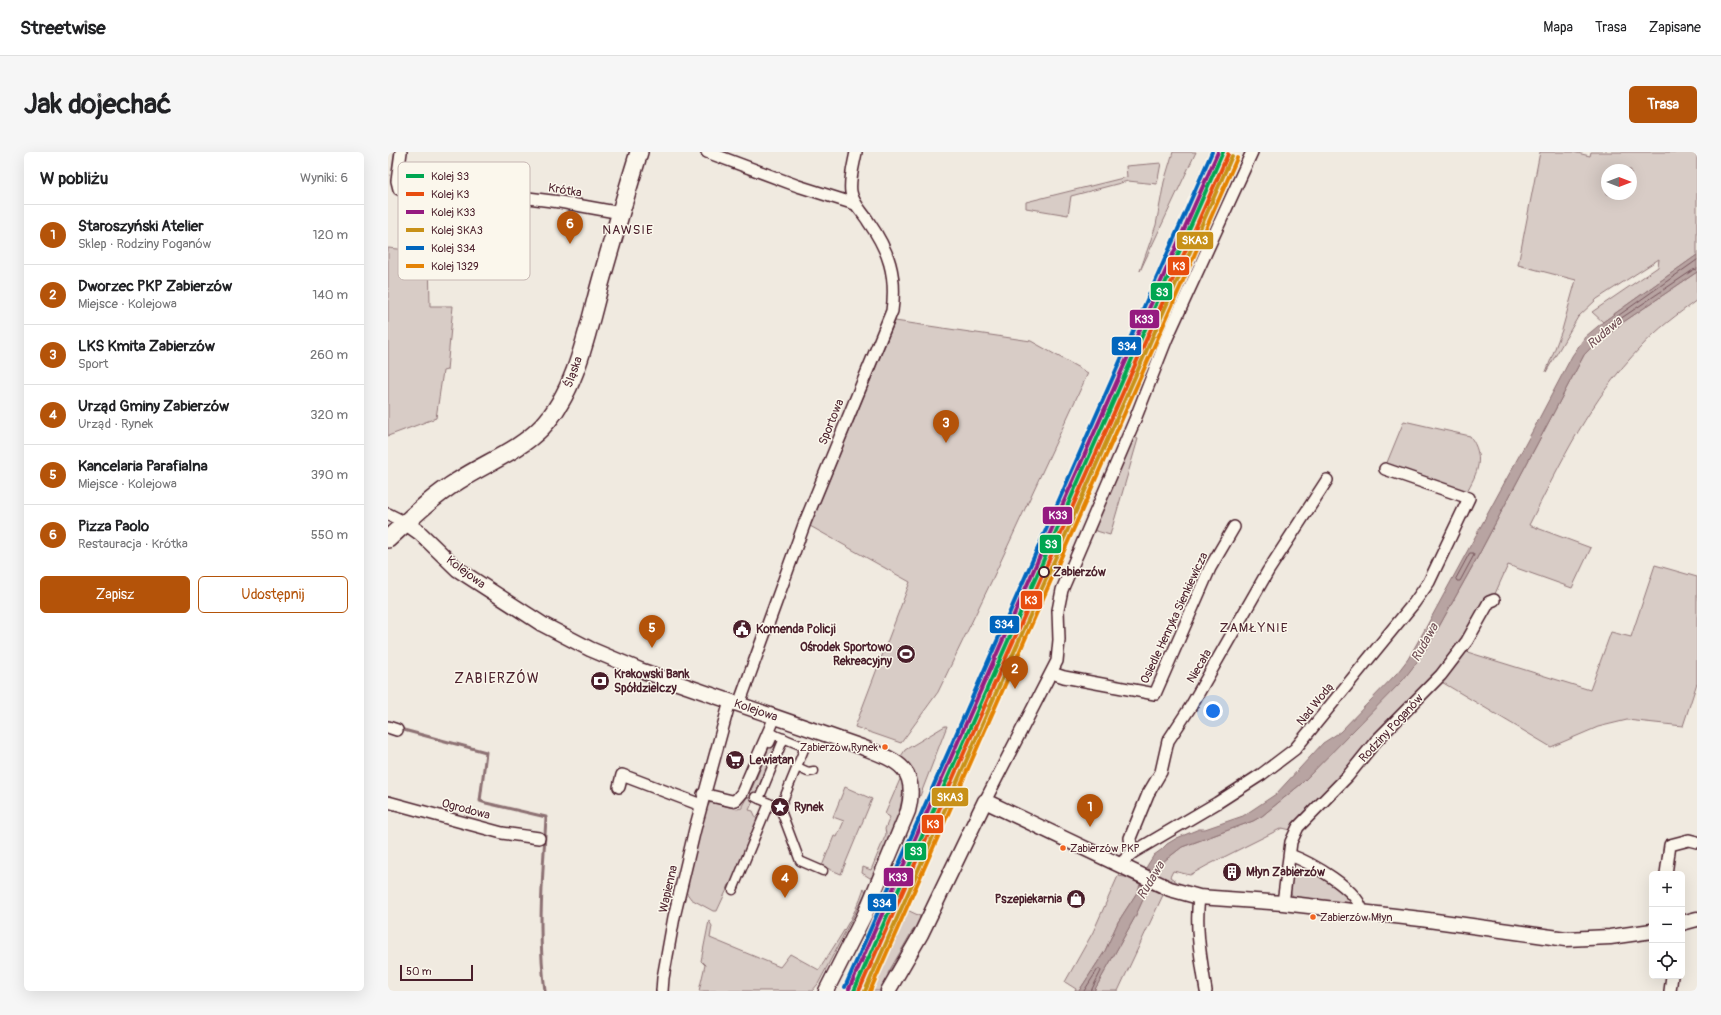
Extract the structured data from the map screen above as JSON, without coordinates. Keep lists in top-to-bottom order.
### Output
{
  "streets": {
    "main road": ["Śląska"],
    "street": [
      "Krótka",
      "Sportowa",
      "Kolejowa",
      "Osiedle Henryka Sienkiewicza",
      "Niecała",
      "Nad Wodą",
      "Rodziny Poganów",
      "Ogrodowa",
      "Wapienna"
    ]
  },
  "crossings": [
    ["Krótka", "Śląska"],
    ["Śląska", "Kolejowa"],
    ["Sportowa", "Kolejowa"],
    ["Sportowa", "Wapienna"],
    ["Kolejowa", "Wapienna"],
    ["Niecała", "Nad Wodą"]
  ],
  "districts": ["NAWSIE", "ZAMŁYNIE", "ZABIERZÓW"],
  "water": ["Rudawa"],
  "places": {
    "other": [
      "Zabierzów",
      "Zabierzów Rynek",
      "Zabierzów PKP",
      "Zabierzów Młyn"
    ],
    "public building": ["Komenda Policji"],
    "sports": ["Ośrodek Sportowo Rekreacyjny"],
    "bank": ["Krakowski Bank Spółdzielczy"],
    "supermarket": ["Lewiatan"],
    "place": ["Rynek"],
    "building": ["Młyn Zabierzów"],
    "shop": ["Pszepiekarnia"]
  },
  "lines": [
    "rail line S3",
    "rail line K33",
    "rail line S34",
    "rail line K3",
    "rail line SKA3",
    "rail line 1329"
  ],
  "legend": [
    "Kolej S3",
    "Kolej K3",
    "Kolej K33",
    "Kolej SKA3",
    "Kolej S34",
    "Kolej 1329"
  ],
  "scale_bar": "50 m",
  "north": "right",
  "page": {
    "header": "Streetwise",
    "nav": ["Mapa", "Trasa", "Zapisane"],
    "buttons": [
      "Trasa",
      ["Zapisz", "Udostępnij"]
    ],
    "title": "Jak dojechać",
    "heading": ["W pobliżu", "Wyniki: 6"],
    "list": [
      {
        "mark": "1",
        "name": "Staroszyński Atelier",
        "note": "Sklep · Rodziny Poganów",
        "value": "120 m"
      },
      {
        "mark": "2",
        "name": "Dworzec PKP Zabierzów",
        "note": "Miejsce · Kolejowa",
        "value": "140 m"
      },
      {
        "mark": "3",
        "name": "LKS Kmita Zabierzów",
        "note": "Sport",
        "value": "260 m"
      },
      {
        "mark": "4",
        "name": "Urząd Gminy Zabierzów",
        "note": "Urząd · Rynek",
        "value": "320 m"
      },
      {
        "mark": "5",
        "name": "Kancelaria Parafialna",
        "note": "Miejsce · Kolejowa",
        "value": "390 m"
      },
      {
        "mark": "6",
        "name": "Pizza Paolo",
        "note": "Restauracja · Krótka",
        "value": "550 m"
      }
    ],
    "pins": [
      "6",
      "3",
      "5",
      "2",
      "1",
      "4"
    ],
    "map_buttons": ["+", "−"],
    "scale": "50 m"
  }
}
